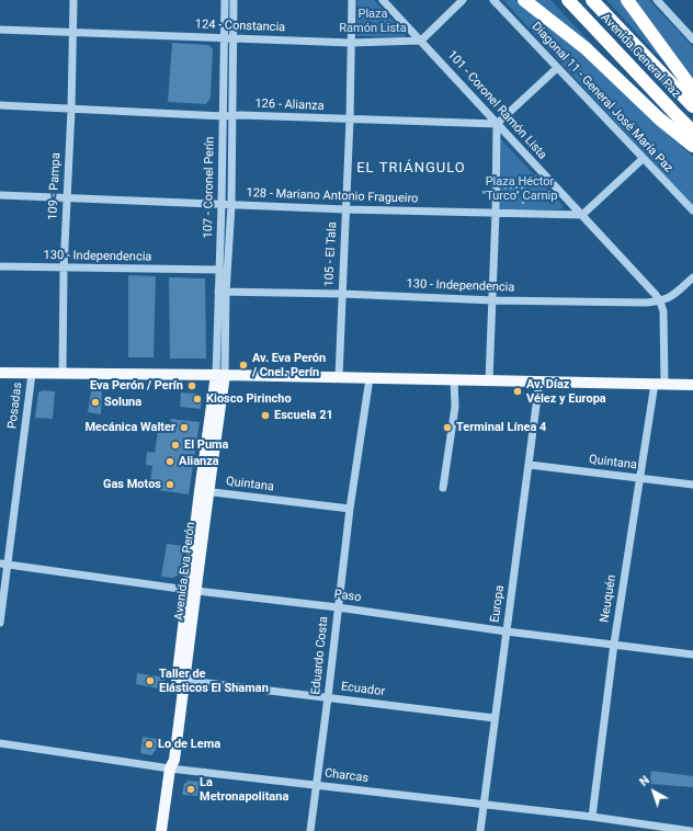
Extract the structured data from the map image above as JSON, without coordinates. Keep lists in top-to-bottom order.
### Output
{
  "streets": {
    "highway": ["Avenida General Paz"],
    "main road": ["Avenida Eva Perón"],
    "street": [
      "124 - Constancia",
      "Diagonal 11 - General José María Paz",
      "126 - Alianza",
      "101 - Coronel Ramón Lista",
      "109 - Pampa",
      "107 - Coronel Perín",
      "128 - Mariano Antonio Fragueiro",
      "105 - El Tala",
      "130 - Independencia",
      "Posadas",
      "Quintana",
      "Paso",
      "Neuquén",
      "Europa",
      "Eduardo Costa",
      "Ecuador",
      "Charcas"
    ]
  },
  "crossings": [
    ["124 - Constancia", "101 - Coronel Ramón Lista"],
    ["124 - Constancia", "109 - Pampa"],
    ["124 - Constancia", "107 - Coronel Perín"],
    ["124 - Constancia", "105 - El Tala"],
    ["126 - Alianza", "101 - Coronel Ramón Lista"],
    ["126 - Alianza", "109 - Pampa"],
    ["126 - Alianza", "107 - Coronel Perín"],
    ["126 - Alianza", "105 - El Tala"],
    ["101 - Coronel Ramón Lista", "128 - Mariano Antonio Fragueiro"],
    ["101 - Coronel Ramón Lista", "130 - Independencia"],
    ["101 - Coronel Ramón Lista", "Neuquén"],
    ["109 - Pampa", "128 - Mariano Antonio Fragueiro"],
    ["109 - Pampa", "130 - Independencia"],
    ["107 - Coronel Perín", "128 - Mariano Antonio Fragueiro"],
    ["107 - Coronel Perín", "130 - Independencia"],
    ["107 - Coronel Perín", "Avenida Eva Perón"],
    ["128 - Mariano Antonio Fragueiro", "105 - El Tala"],
    ["105 - El Tala", "130 - Independencia"],
    ["Posadas", "Paso"],
    ["Quintana", "Avenida Eva Perón"],
    ["Quintana", "Neuquén"],
    ["Quintana", "Europa"],
    ["Quintana", "Eduardo Costa"],
    ["Avenida Eva Perón", "Paso"],
    ["Avenida Eva Perón", "Ecuador"],
    ["Avenida Eva Perón", "Charcas"],
    ["Paso", "Neuquén"],
    ["Paso", "Europa"],
    ["Paso", "Eduardo Costa"],
    ["Neuquén", "Charcas"],
    ["Europa", "Ecuador"],
    ["Europa", "Charcas"],
    ["Eduardo Costa", "Ecuador"],
    ["Eduardo Costa", "Charcas"]
  ],
  "districts": ["EL TRIÁNGULO"],
  "parks": ["Plaza Ramón Lista", "Plaza Héctor \"Turco\" Carnip"],
  "places": [
    "Av. Eva Perón / Cnel. Perín",
    "Eva Perón / Perín",
    "Av. Díaz Vélez y Europa",
    "Kiosco Pirincho",
    "Soluna",
    "Escuela 21",
    "Mecánica Walter",
    "Terminal Línea 4",
    "El Puma",
    "Alianza",
    "Gas Motos",
    "Taller de Elásticos El Shaman",
    "Lo de Lema",
    "La Metronapolitana"
  ],
  "north": "top left"
}
